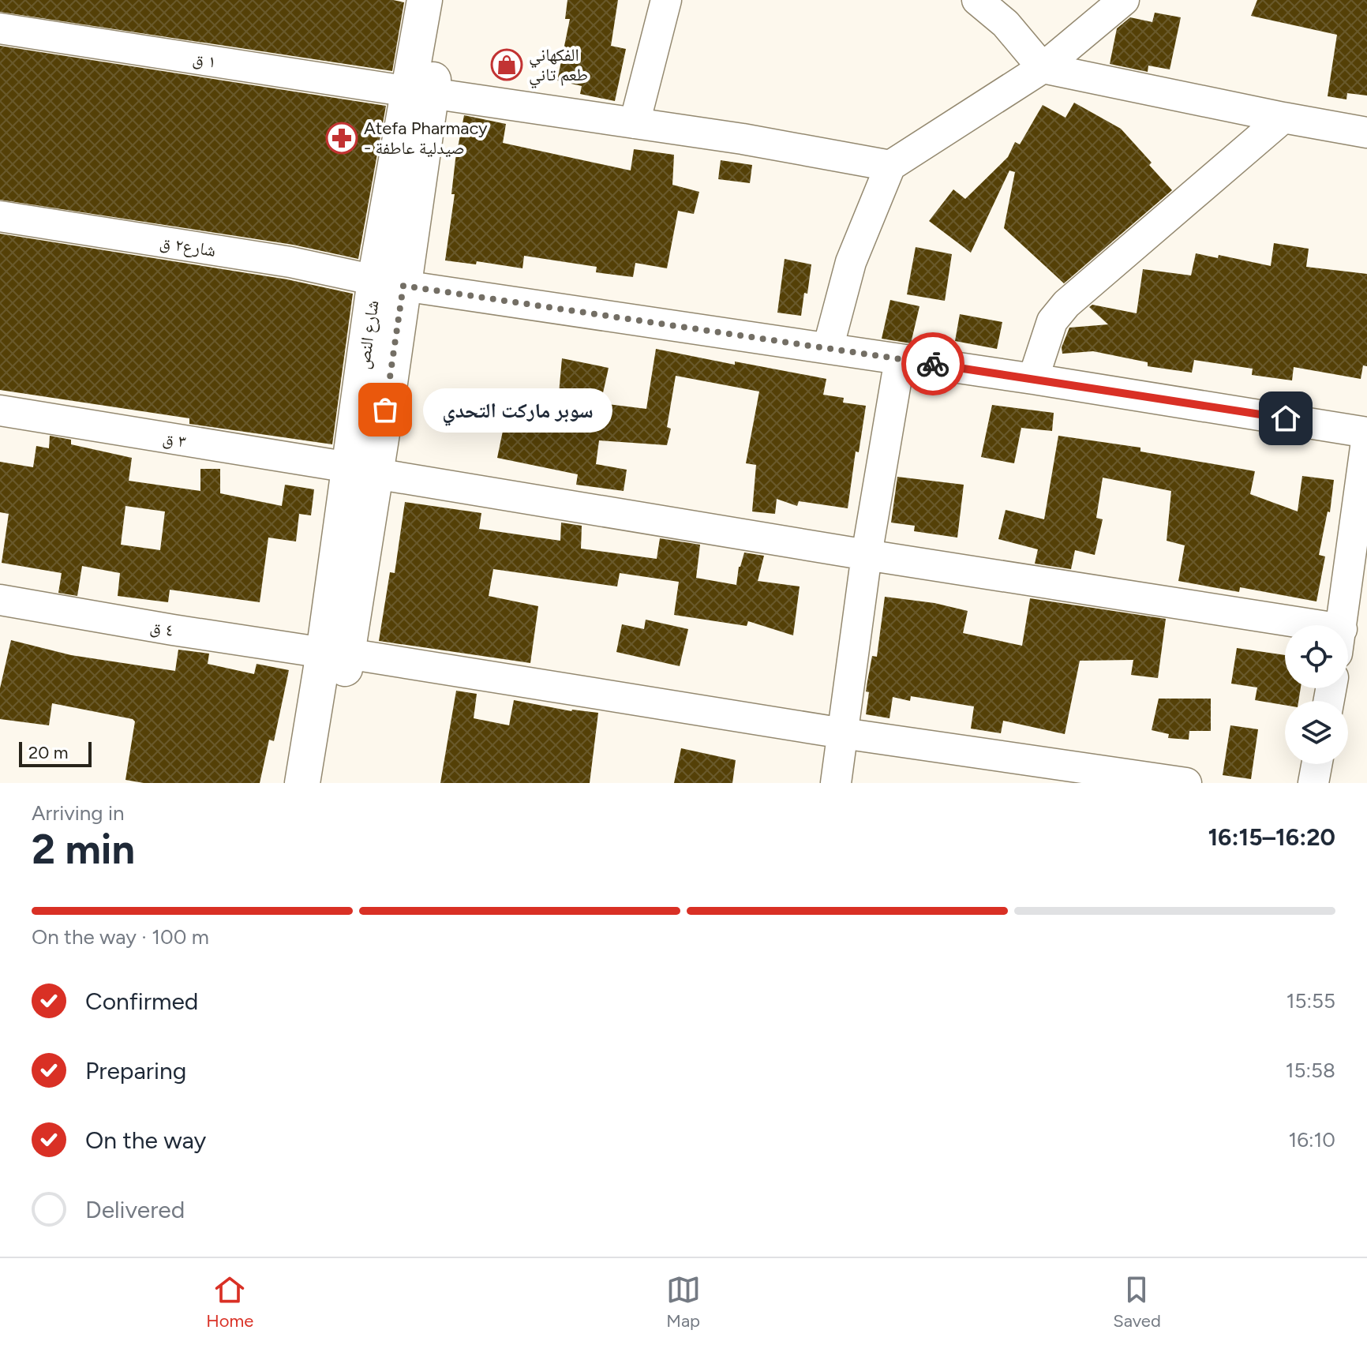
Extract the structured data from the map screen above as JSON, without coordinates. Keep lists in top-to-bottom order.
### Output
{
  "streets": {
    "main road": ["شارع النص"],
    "street": [
      "١ ق",
      "شارع٢ ق",
      "٣ ق",
      "٤ ق"
    ]
  },
  "crossings": [
    ["١ ق", "شارع النص"],
    ["شارع٢ ق", "شارع النص"],
    ["شارع النص", "٣ ق"],
    ["شارع النص", "٤ ق"]
  ],
  "places": {
    "shop": ["الفكهاني طعم تاني"],
    "pharmacy": ["Atefa Pharmacy - صيدلية عاطفة"],
    "other": ["سوبر ماركت التحدي"]
  },
  "scale_bar": "20 m",
  "page": {
    "bubble": "سوبر ماركت التحدي",
    "scale": "20 m",
    "heading": ["2 min", "Arriving in", "16:15–16:20"],
    "bar": "On the way · 100 m",
    "list": [
      ["Confirmed", "15:55"],
      ["Preparing", "15:58"],
      ["On the way", "16:10"],
      "Delivered"
    ],
    "tabs": ["Home", "Map", "Saved"]
  }
}
